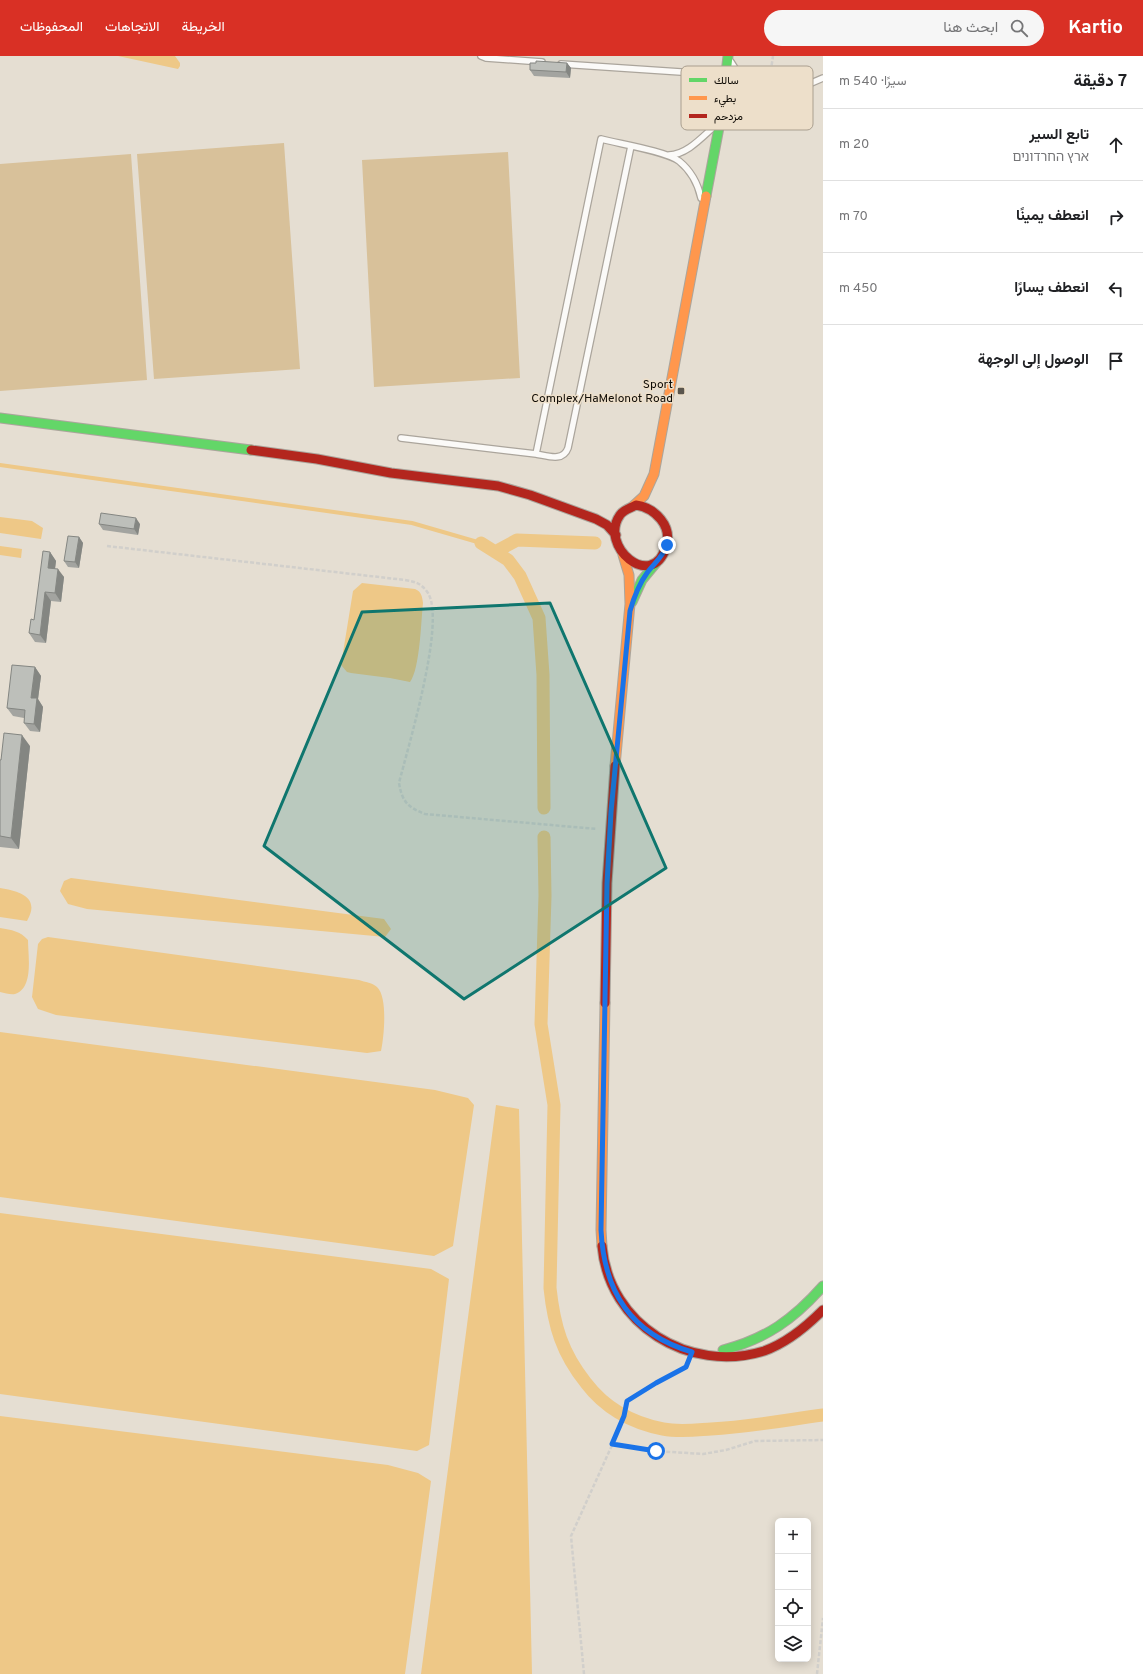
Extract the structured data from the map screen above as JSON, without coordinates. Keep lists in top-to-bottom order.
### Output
{
  "places": {
    "transit": ["Sport Complex/HaMelonot Road"]
  },
  "legend": ["سالك", "بطيء", "مزدحم"],
  "page": {
    "header": "Kartio",
    "search": "ابحث هنا",
    "nav": ["الخريطة", "الاتجاهات", "المحفوظات"],
    "heading": ["7 دقيقة", "سيرًا · 540 m"],
    "list": [
      ["تابع السير", "ארץ החרדונים", "20 m"],
      ["انعطف يمينًا", "70 m"],
      ["انعطف يسارًا", "450 m"],
      "الوصول إلى الوجهة"
    ],
    "map_buttons": ["+", "−"]
  }
}
